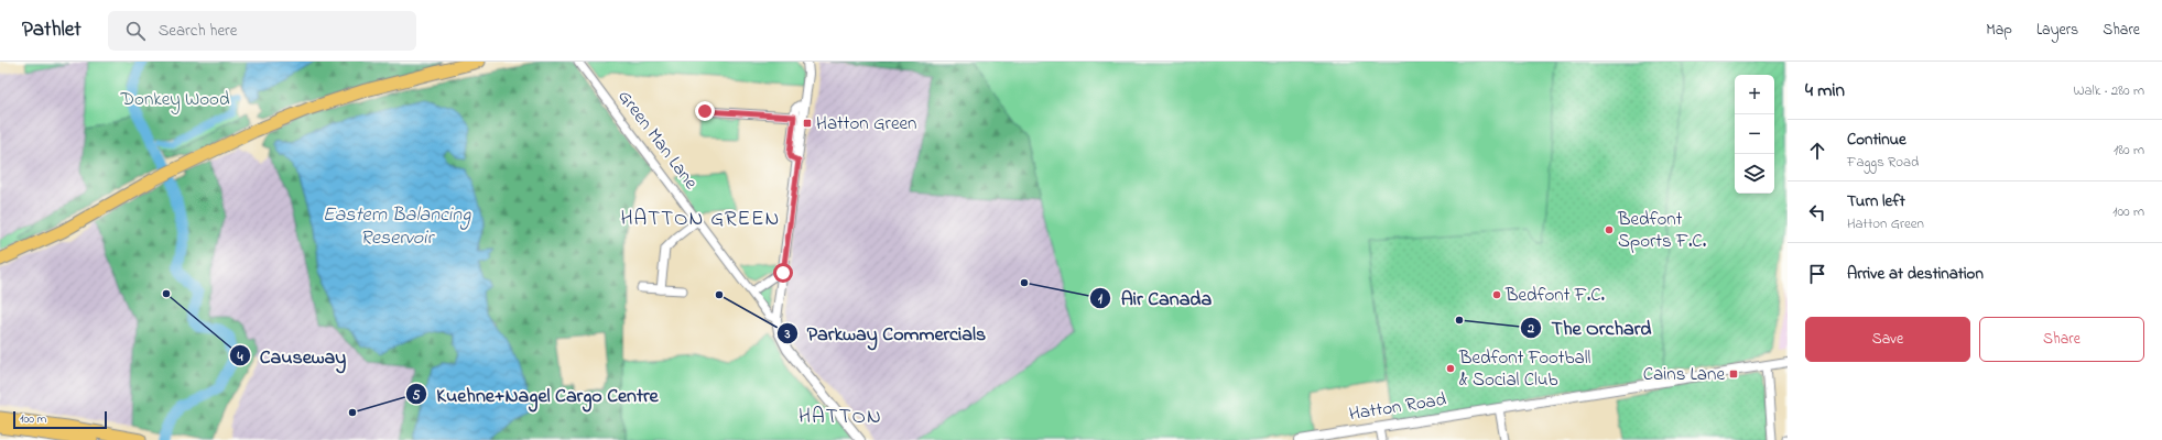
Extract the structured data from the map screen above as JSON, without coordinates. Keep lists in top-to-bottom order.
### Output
{
  "streets": {
    "street": ["Green Man Lane", "Hatton Road"]
  },
  "districts": ["HATTON GREEN", "HATTON"],
  "water": ["Eastern Balancing Reservoir"],
  "parks": ["Donkey Wood"],
  "places": {
    "transit": ["Hatton Green", "Cains Lane"],
    "other": [
      "Bedfont Sports F.C.",
      "Air Canada",
      "Causeway",
      "Parkway Commercials",
      "Bedfont F.C.",
      "The Orchard",
      "Bedfont Football & Social Club",
      "Kuehne+Nagel Cargo Centre"
    ]
  },
  "scale_bar": "100 m",
  "page": {
    "header": "Pathlet",
    "search": "Search here",
    "nav": ["Map", "Layers", "Share"],
    "heading": ["4 min", "Walk · 280 m"],
    "map_buttons": ["+", "−"],
    "list": [
      ["Continue", "Faggs Road", "180 m"],
      ["Turn left", "Hatton Green", "100 m"],
      "Arrive at destination"
    ],
    "buttons": ["Save", "Share"],
    "scale": "100 m"
  }
}
